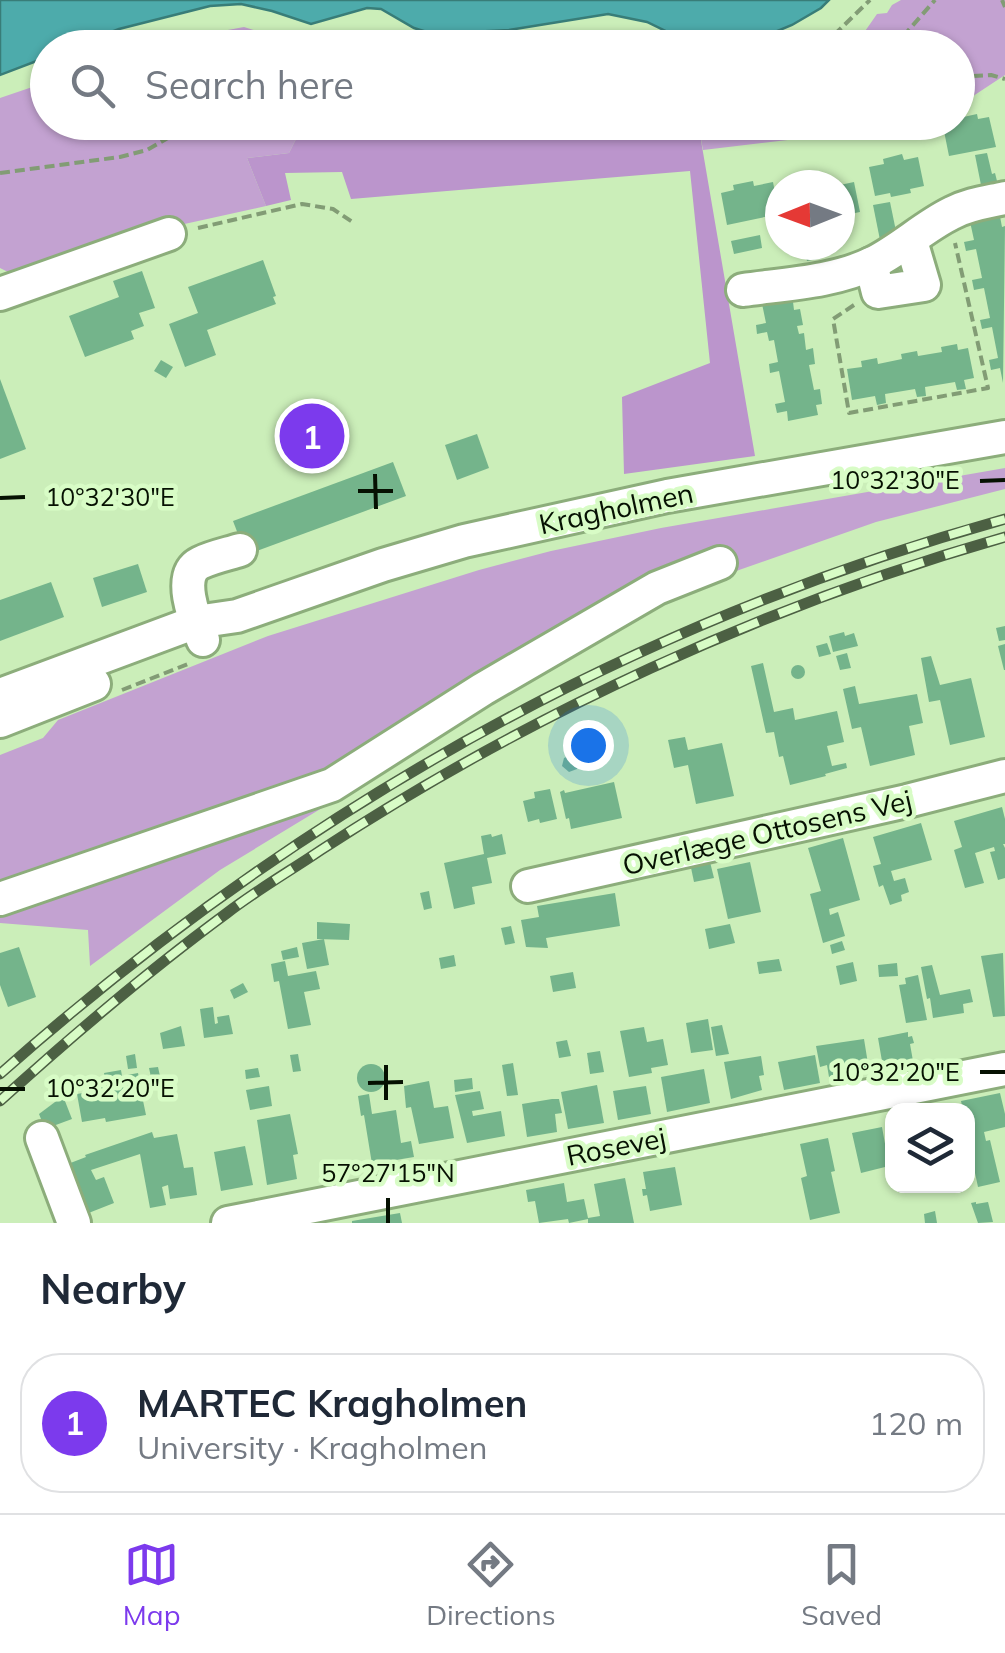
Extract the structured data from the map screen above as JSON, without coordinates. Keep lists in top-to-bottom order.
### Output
{
  "streets": {
    "street": ["Kragholmen", "Overlæge Ottosens Vej", "Rosevej"]
  },
  "north": "left",
  "page": {
    "search": "Search here",
    "pins": "1",
    "heading": "Nearby",
    "list": [
      {
        "mark": "1",
        "name": "MARTEC Kragholmen",
        "note": "University · Kragholmen",
        "value": "120 m"
      }
    ],
    "nav": ["Map", "Directions", "Saved"]
  },
  "coordinates": ["10°32'30\"E", "10°32'20\"E", "57°27'15\"N"]
}
